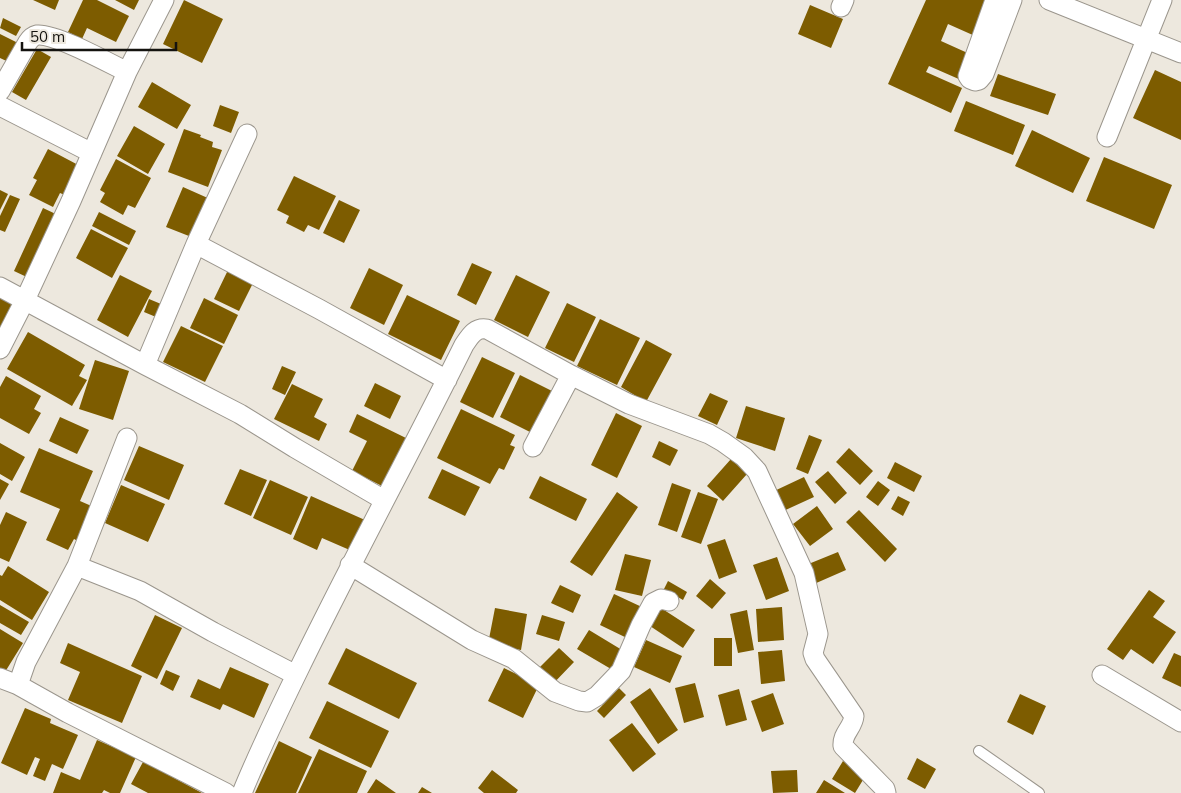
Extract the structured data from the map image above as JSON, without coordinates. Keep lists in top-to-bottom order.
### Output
{
  "scale_bar": "50 m"
}
